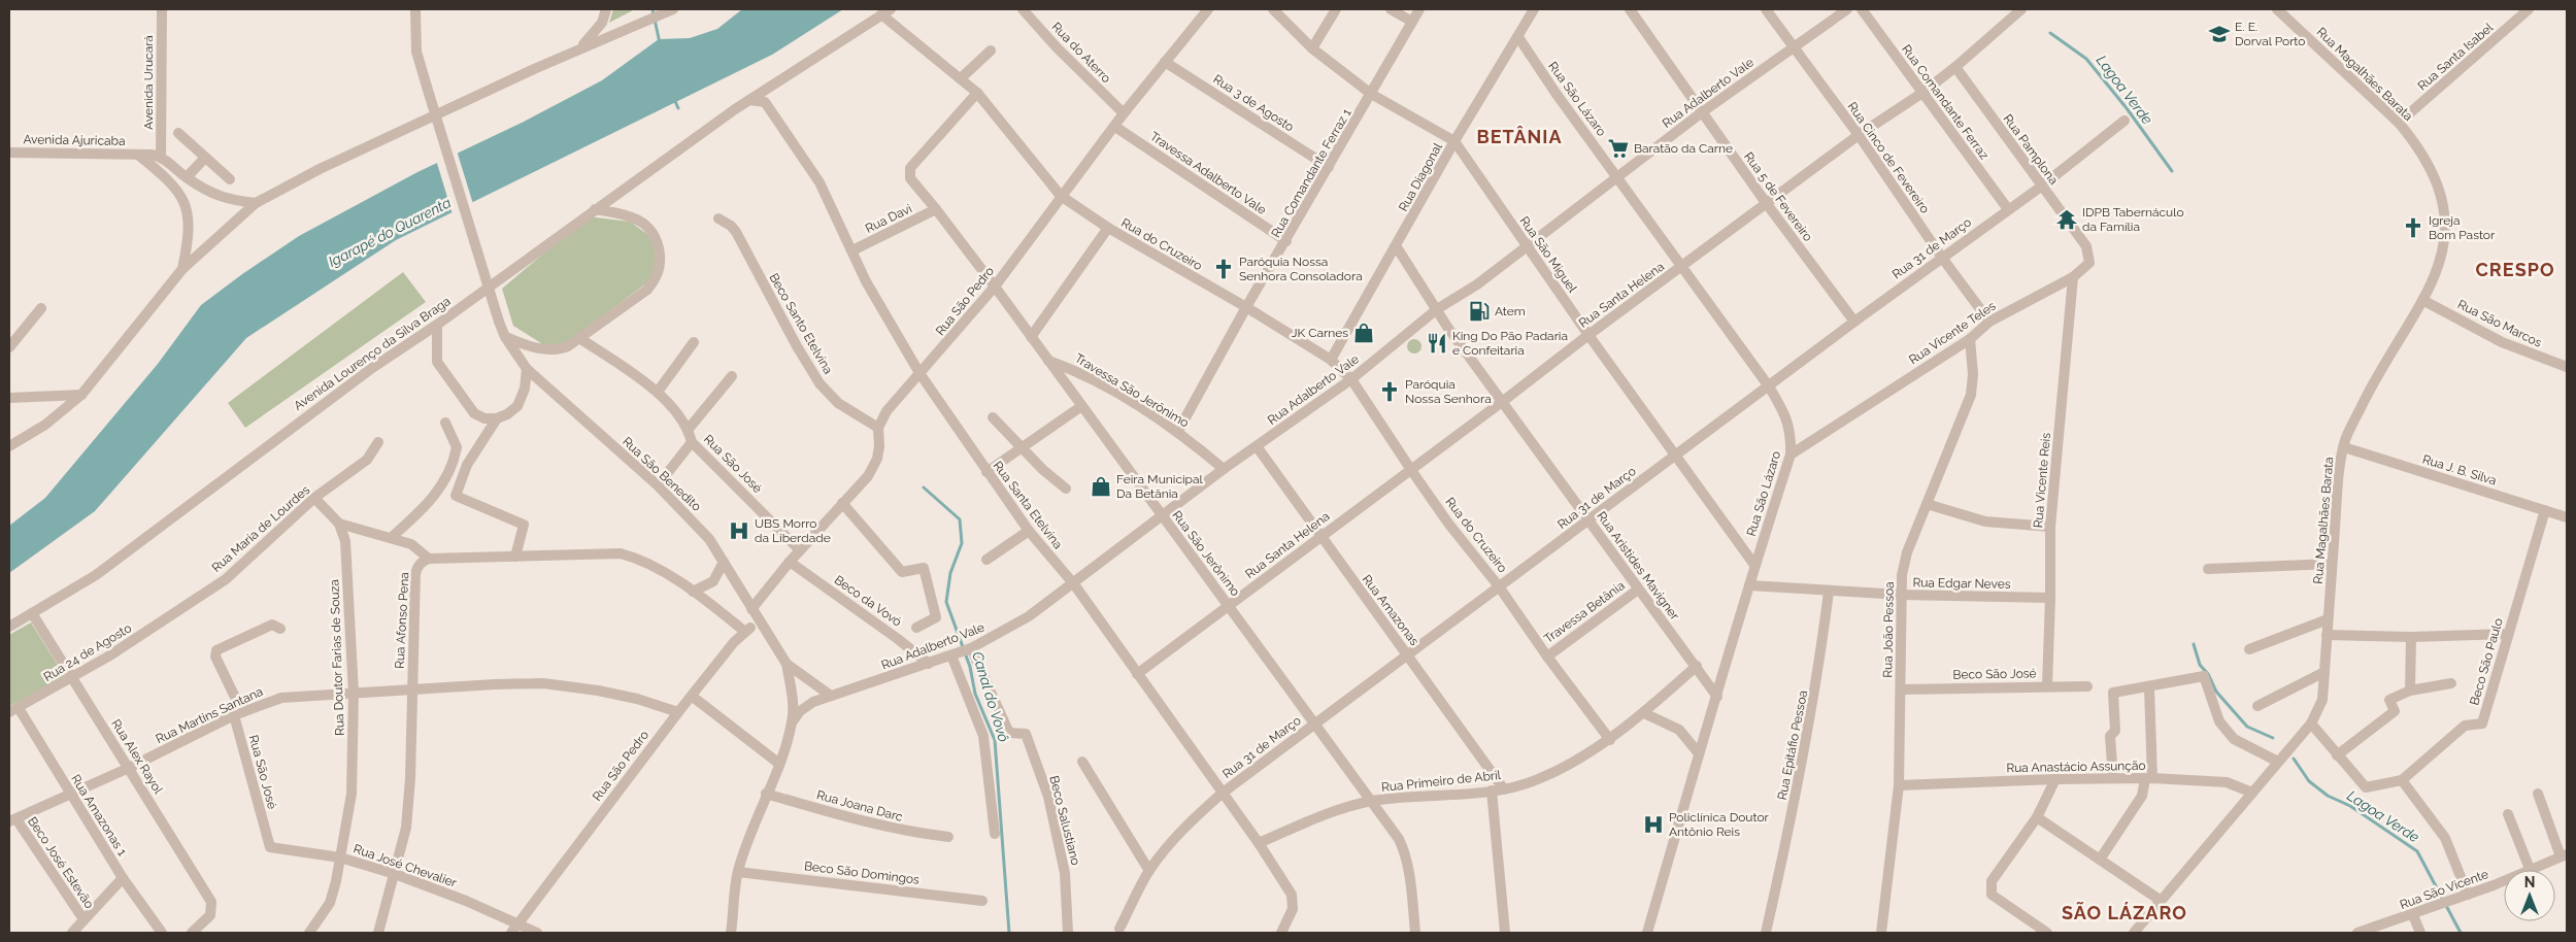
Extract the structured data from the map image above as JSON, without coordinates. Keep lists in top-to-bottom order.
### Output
{
  "streets": {
    "street": [
      "Rua do Aterro",
      "Rua Santa Isabel",
      "Rua Magalhães Barata",
      "Avenida Urucará",
      "Rua Adalberto Vale",
      "Rua São Lázaro",
      "Rua Comandante Ferraz",
      "Rua 3 de Agosto",
      "Avenida Ajuricaba",
      "Rua Pamplona",
      "Rua Cinco de Fevereiro",
      "Travessa Adalberto Vale",
      "Rua Comandante Ferraz 1",
      "Rua Diagonal",
      "Rua 5 de Fevereiro",
      "Rua Davi",
      "Rua do Cruzeiro",
      "Rua 31 de Março",
      "Rua São Miguel",
      "Rua Santa Helena",
      "Rua São Pedro",
      "Beco Santo Etelvina",
      "Rua São Marcos",
      "Rua Vicente Teles",
      "Avenida Lourenço da Silva Braga",
      "Travessa São Jerônimo",
      "Rua São José",
      "Rua J. B. Silva",
      "Rua São Benedito",
      "Rua Vicente Reis",
      "Rua Santa Etelvina",
      "Rua Maria de Lourdes",
      "Rua São Jerônimo",
      "Rua Aristides Mavigner",
      "Rua Edgar Neves",
      "Beco da Vovó",
      "Rua Amazonas",
      "Travessa Betânia",
      "Rua Afonso Pena",
      "Rua João Pessoa",
      "Rua 24 de Agosto",
      "Rua Doutor Farias de Souza",
      "Beco São Paulo",
      "Beco São José",
      "Rua Martins Santana",
      "Rua Epitáfio Pessoa",
      "Rua Alex Rayol",
      "Rua Anastácio Assunção",
      "Rua Primeiro de Abril",
      "Rua Joana Darc",
      "Rua Amazonas 1",
      "Beco Salustiano",
      "Beco José Estevão",
      "Rua José Chevalier",
      "Beco São Domingos",
      "Rua São Vicente"
    ]
  },
  "crossings": [
    ["Rua do Aterro", "Rua São Pedro"],
    ["Rua Santa Isabel", "Rua Magalhães Barata"],
    ["Rua Magalhães Barata", "Rua São Marcos"],
    ["Rua Magalhães Barata", "Rua J. B. Silva"],
    ["Rua Magalhães Barata", "Rua Anastácio Assunção"],
    ["Avenida Urucará", "Avenida Ajuricaba"],
    ["Rua Adalberto Vale", "Rua São Lázaro"],
    ["Rua Adalberto Vale", "Rua Cinco de Fevereiro"],
    ["Rua Adalberto Vale", "Rua 5 de Fevereiro"],
    ["Rua Adalberto Vale", "Rua do Cruzeiro"],
    ["Rua Adalberto Vale", "Rua São Miguel"],
    ["Rua Adalberto Vale", "Travessa São Jerônimo"],
    ["Rua Adalberto Vale", "Rua São Benedito"],
    ["Rua Adalberto Vale", "Rua Santa Etelvina"],
    ["Rua Adalberto Vale", "Rua São Jerônimo"],
    ["Rua Adalberto Vale", "Rua Aristides Mavigner"],
    ["Rua Adalberto Vale", "Beco da Vovó"],
    ["Rua Adalberto Vale", "Rua Amazonas"],
    ["Rua Adalberto Vale", "Beco Salustiano"],
    ["Rua São Lázaro", "Rua Diagonal"],
    ["Rua São Lázaro", "Rua 31 de Março"],
    ["Rua São Lázaro", "Rua São Miguel"],
    ["Rua São Lázaro", "Rua Santa Helena"],
    ["Rua São Lázaro", "Rua Vicente Teles"],
    ["Rua São Lázaro", "Rua Aristides Mavigner"],
    ["Rua São Lázaro", "Rua Edgar Neves"],
    ["Rua Comandante Ferraz", "Rua 31 de Março"],
    ["Rua Comandante Ferraz", "Rua Santa Helena"],
    ["Rua 3 de Agosto", "Rua Comandante Ferraz 1"],
    ["Rua 3 de Agosto", "Rua São Pedro"],
    ["Rua Pamplona", "Rua 31 de Março"],
    ["Rua Pamplona", "Rua Santa Helena"],
    ["Rua Pamplona", "Rua Vicente Teles"],
    ["Rua Cinco de Fevereiro", "Rua 31 de Março"],
    ["Rua Cinco de Fevereiro", "Rua Santa Helena"],
    ["Rua Cinco de Fevereiro", "Rua Vicente Teles"],
    ["Travessa Adalberto Vale", "Rua Comandante Ferraz 1"],
    ["Travessa Adalberto Vale", "Rua São Pedro"],
    ["Rua Comandante Ferraz 1", "Rua do Cruzeiro"],
    ["Rua Comandante Ferraz 1", "Rua São Miguel"],
    ["Rua Comandante Ferraz 1", "Travessa São Jerônimo"],
    ["Rua Diagonal", "Rua do Cruzeiro"],
    ["Rua Diagonal", "Rua São Miguel"],
    ["Rua Diagonal", "Rua Aristides Mavigner"],
    ["Rua 5 de Fevereiro", "Rua 31 de Março"],
    ["Rua 5 de Fevereiro", "Rua Santa Helena"],
    ["Rua Davi", "Rua Santa Etelvina"],
    ["Rua Davi", "Rua São Jerônimo"],
    ["Rua do Cruzeiro", "Rua 31 de Março"],
    ["Rua do Cruzeiro", "Rua Santa Helena"],
    ["Rua do Cruzeiro", "Rua São Pedro"],
    ["Rua do Cruzeiro", "Avenida Lourenço da Silva Braga"],
    ["Rua do Cruzeiro", "Rua São Jerônimo"],
    ["Rua do Cruzeiro", "Travessa Betânia"],
    ["Rua do Cruzeiro", "Rua Primeiro de Abril"],
    ["Rua 31 de Março", "Rua São Miguel"],
    ["Rua 31 de Março", "Rua Santa Etelvina"],
    ["Rua 31 de Março", "Rua São Jerônimo"],
    ["Rua 31 de Março", "Rua Aristides Mavigner"],
    ["Rua 31 de Março", "Rua Amazonas"],
    ["Rua São Miguel", "Rua Santa Helena"],
    ["Rua Santa Helena", "Rua Santa Etelvina"],
    ["Rua Santa Helena", "Rua São Jerônimo"],
    ["Rua Santa Helena", "Rua Aristides Mavigner"],
    ["Rua Santa Helena", "Rua Amazonas"],
    ["Rua São Pedro", "Beco Santo Etelvina"],
    ["Rua São Pedro", "Rua São Benedito"],
    ["Rua São Pedro", "Rua Santa Etelvina"],
    ["Rua São Pedro", "Rua São Jerônimo"],
    ["Rua São Pedro", "Rua Martins Santana"],
    ["Rua São Pedro", "Rua José Chevalier"],
    ["Rua Vicente Teles", "Rua Vicente Reis"],
    ["Rua Vicente Teles", "Rua João Pessoa"],
    ["Avenida Lourenço da Silva Braga", "Rua Santa Etelvina"],
    ["Avenida Lourenço da Silva Braga", "Rua Alex Rayol"],
    ["Travessa São Jerônimo", "Rua São Jerônimo"],
    ["Rua São José", "Rua Martins Santana"],
    ["Rua São José", "Rua José Chevalier"],
    ["Rua J. B. Silva", "Beco São Paulo"],
    ["Rua São Benedito", "Rua Joana Darc"],
    ["Rua São Benedito", "Beco São Domingos"],
    ["Rua Vicente Reis", "Rua Edgar Neves"],
    ["Rua Vicente Reis", "Beco São José"],
    ["Rua Santa Etelvina", "Rua Primeiro de Abril"],
    ["Rua Maria de Lourdes", "Rua 24 de Agosto"],
    ["Rua Maria de Lourdes", "Rua Doutor Farias de Souza"],
    ["Rua São Jerônimo", "Rua Primeiro de Abril"],
    ["Rua Aristides Mavigner", "Travessa Betânia"],
    ["Rua Aristides Mavigner", "Rua Primeiro de Abril"],
    ["Rua Edgar Neves", "Rua João Pessoa"],
    ["Rua Edgar Neves", "Rua Epitáfio Pessoa"],
    ["Rua Amazonas", "Rua Primeiro de Abril"],
    ["Rua Afonso Pena", "Rua Martins Santana"],
    ["Rua Afonso Pena", "Rua José Chevalier"],
    ["Rua João Pessoa", "Beco São José"],
    ["Rua João Pessoa", "Rua Anastácio Assunção"],
    ["Rua 24 de Agosto", "Rua Alex Rayol"],
    ["Rua 24 de Agosto", "Rua Amazonas 1"],
    ["Rua Doutor Farias de Souza", "Rua Martins Santana"],
    ["Rua Doutor Farias de Souza", "Rua José Chevalier"],
    ["Rua Martins Santana", "Rua Alex Rayol"],
    ["Rua Martins Santana", "Rua Amazonas 1"],
    ["Rua Martins Santana", "Beco José Estevão"]
  ],
  "districts": ["BETÂNIA", "CRESPO", "SÃO LÁZARO"],
  "water": ["Lagoa Verde", "Igarapé do Quarenta", "Canal do Vovô"],
  "places": {
    "school or university": ["E. E. Dorval Porto"],
    "supermarket": ["Baratão da Carne"],
    "temple": ["IDPB Tabernáculo da Família"],
    "church": ["Igreja Bom Pastor", "Paróquia Nossa Senhora Consoladora", "Paróquia Nossa Senhora"],
    "fuel station": ["Atem"],
    "shop": ["JK Carnes", "Feira Municipal Da Betânia"],
    "restaurant": ["King Do Pão Padaria e Confeitaria"],
    "hospital": ["UBS Morro da Liberdade", "Policlínica Doutor Antônio Reis"]
  },
  "north": "top"
}
